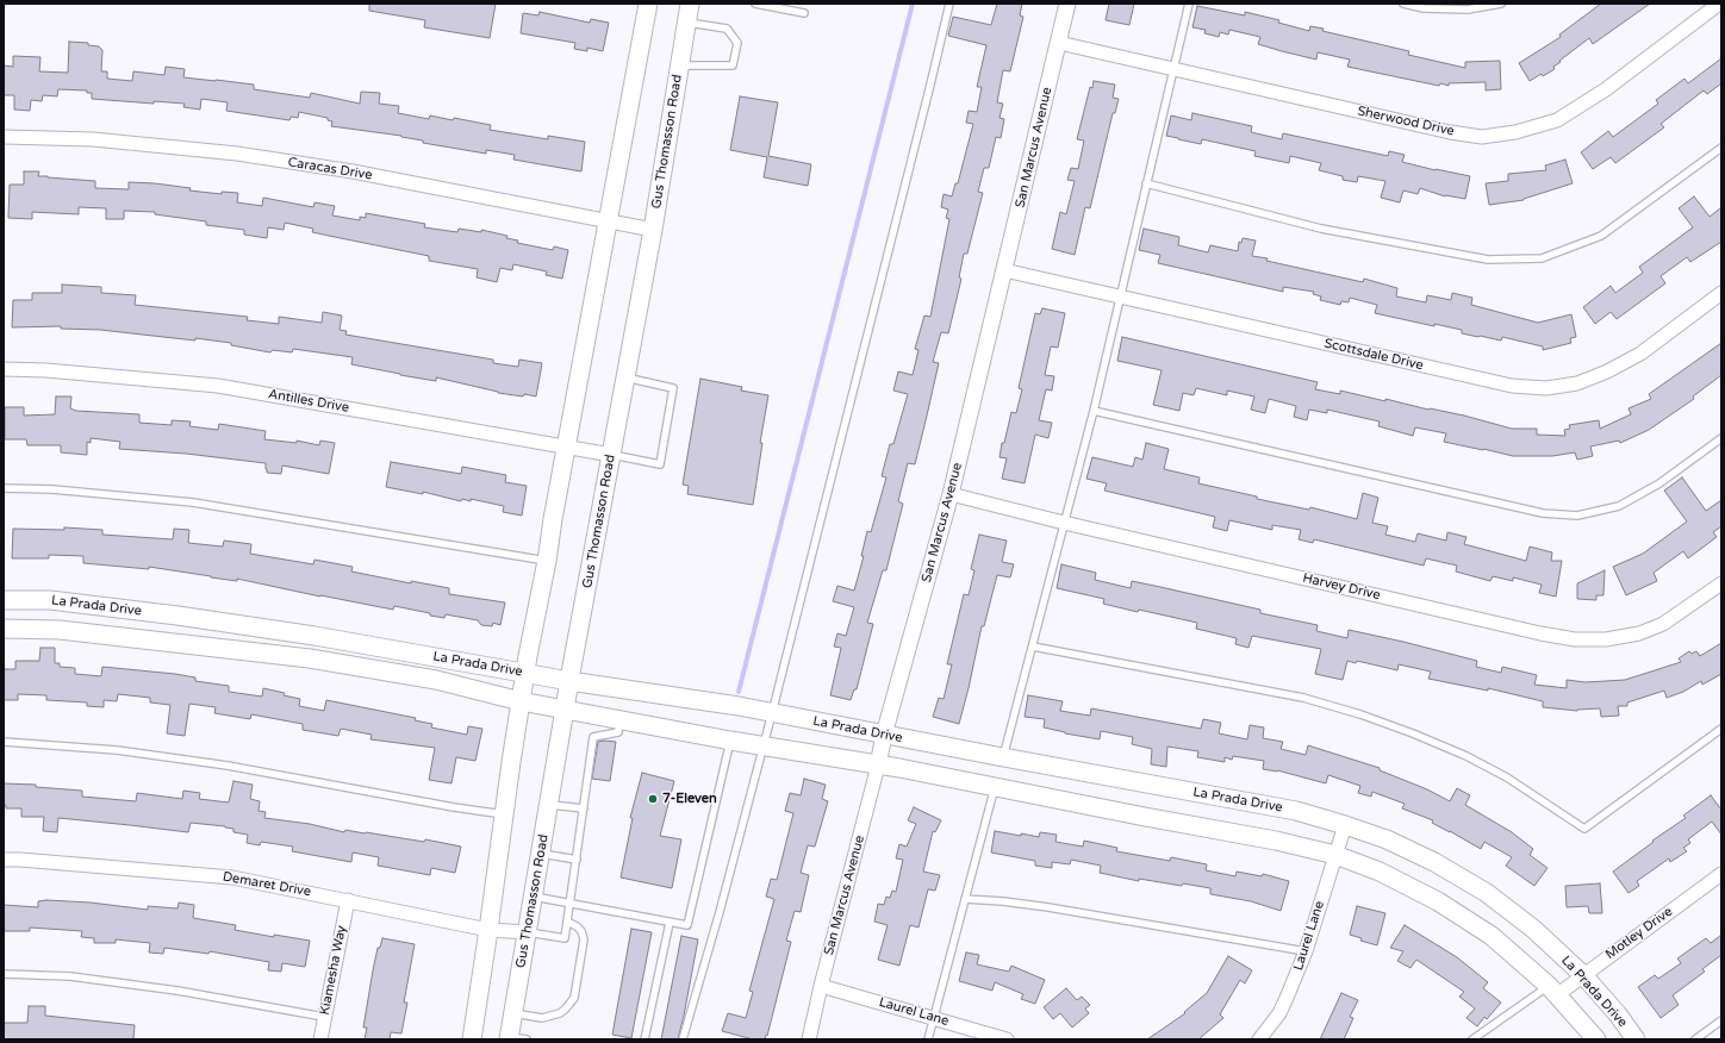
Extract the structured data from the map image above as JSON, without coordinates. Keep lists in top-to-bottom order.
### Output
{
  "streets": {
    "main road": ["Gus Thomasson Road", "La Prada Drive"],
    "street": [
      "Sherwood Drive",
      "San Marcus Avenue",
      "Caracas Drive",
      "Scottsdale Drive",
      "Antilles Drive",
      "Harvey Drive",
      "Demaret Drive",
      "Motley Drive",
      "Laurel Lane",
      "Kiamesha Way"
    ]
  },
  "crossings": [
    ["Sherwood Drive", "San Marcus Avenue"],
    ["Gus Thomasson Road", "Caracas Drive"],
    ["Gus Thomasson Road", "Antilles Drive"],
    ["Gus Thomasson Road", "La Prada Drive"],
    ["Gus Thomasson Road", "Demaret Drive"],
    ["San Marcus Avenue", "Scottsdale Drive"],
    ["San Marcus Avenue", "Harvey Drive"],
    ["San Marcus Avenue", "La Prada Drive"],
    ["San Marcus Avenue", "Laurel Lane"],
    ["La Prada Drive", "Motley Drive"],
    ["La Prada Drive", "Laurel Lane"],
    ["Demaret Drive", "Kiamesha Way"]
  ],
  "places": ["7-Eleven"]
}
